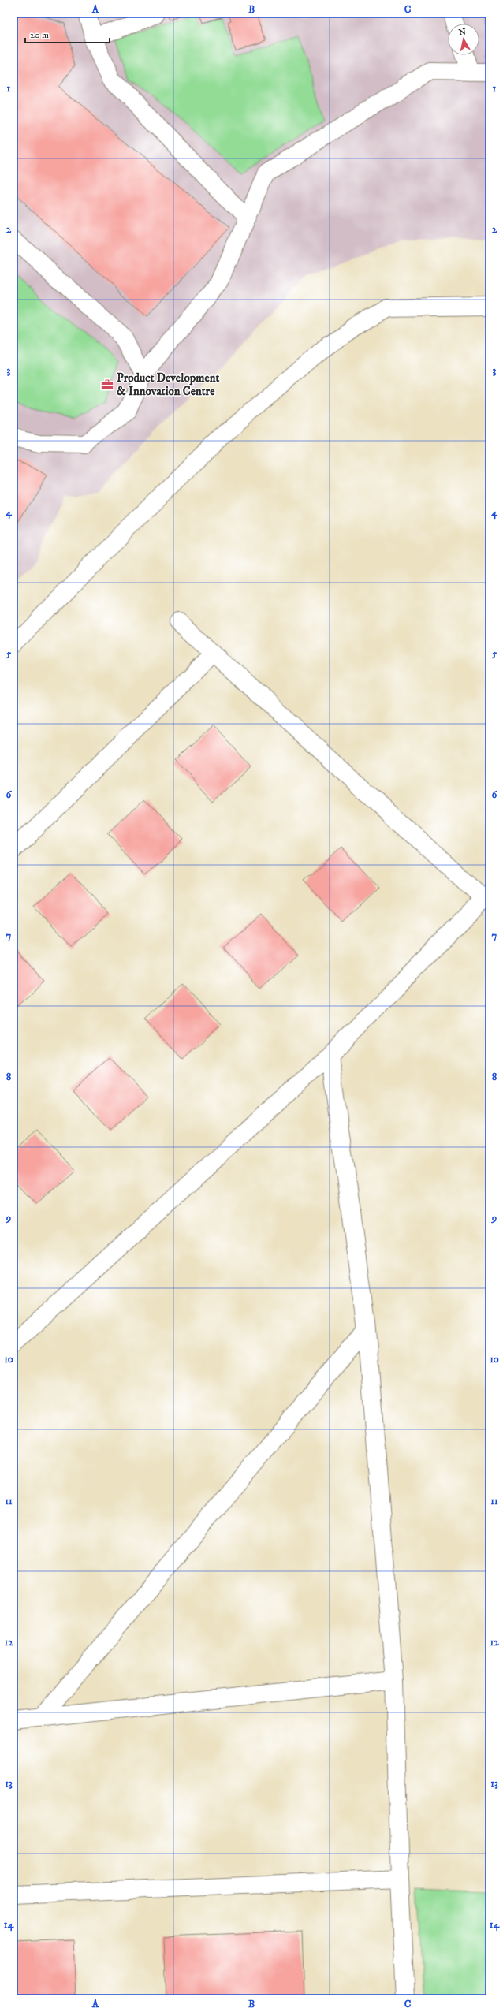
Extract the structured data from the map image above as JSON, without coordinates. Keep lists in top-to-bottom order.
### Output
{
  "places": {
    "office": ["Product Development & Innovation Centre"]
  },
  "scale_bar": "20 m",
  "north": "top",
  "grid": {
    "columns": ["A", "B", "C"],
    "rows": [
      "1",
      "2",
      "3",
      "4",
      "5",
      "6",
      "7",
      "8",
      "9",
      "10",
      "11",
      "12",
      "13",
      "14"
    ]
  }
}
